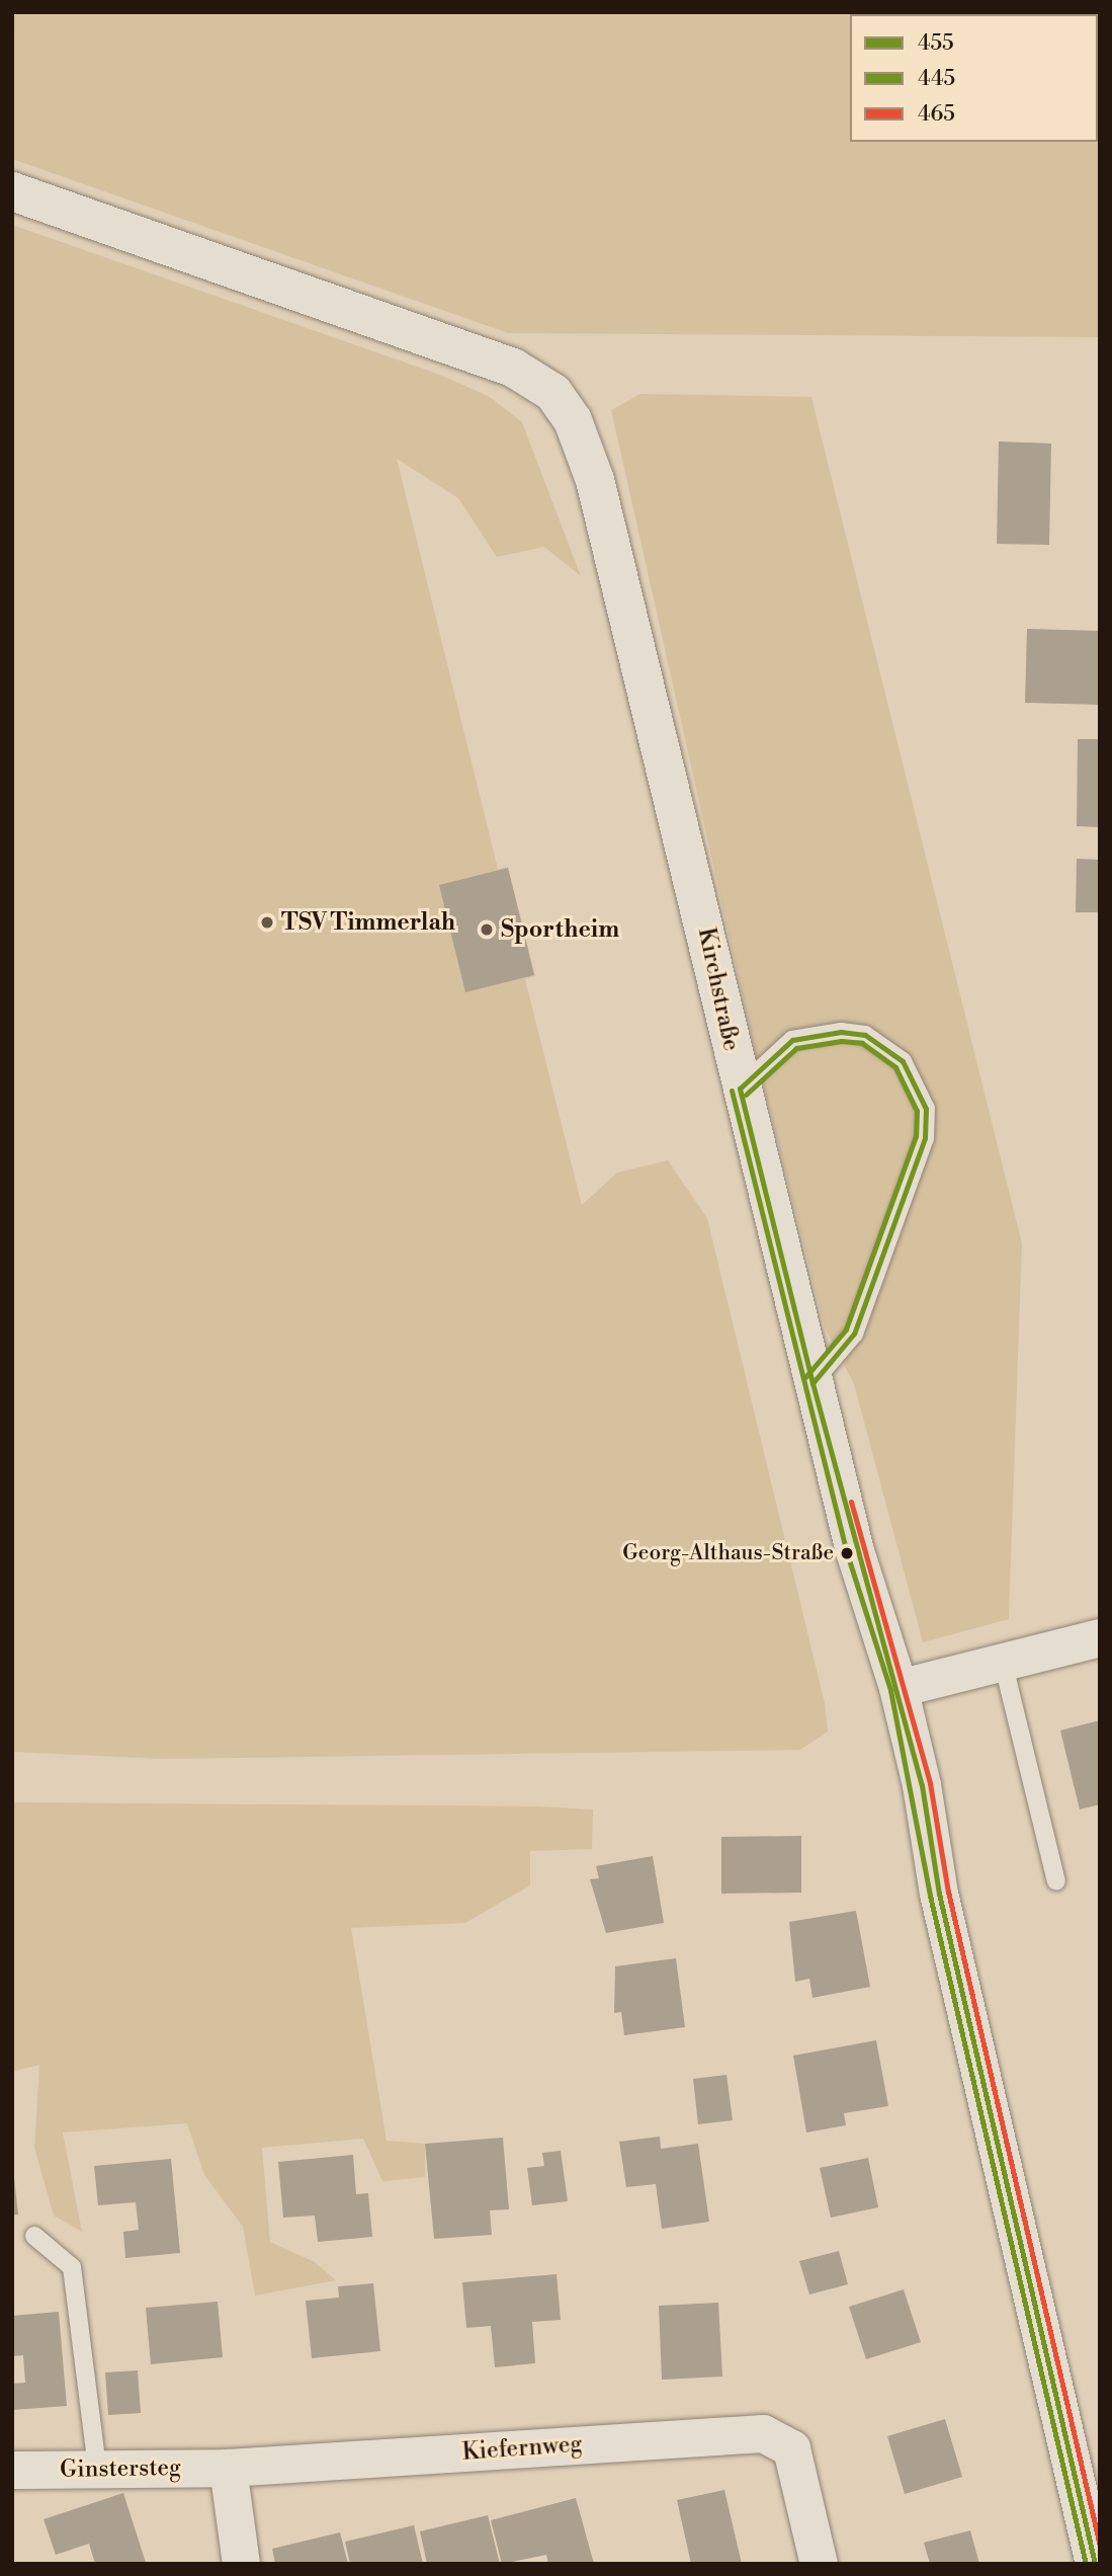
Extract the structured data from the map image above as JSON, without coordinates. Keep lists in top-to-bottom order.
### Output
{
  "streets": {
    "street": ["Kirchstraße", "Kiefernweg", "Ginstersteg"]
  },
  "crossings": [
    ["Kiefernweg", "Ginstersteg"]
  ],
  "places": ["TSV Timmerlah", "Sportheim", "Georg-Althaus-Straße"],
  "lines": ["transit line 455", "transit line 445", "transit line 465"],
  "legend": ["455", "445", "465"]
}
